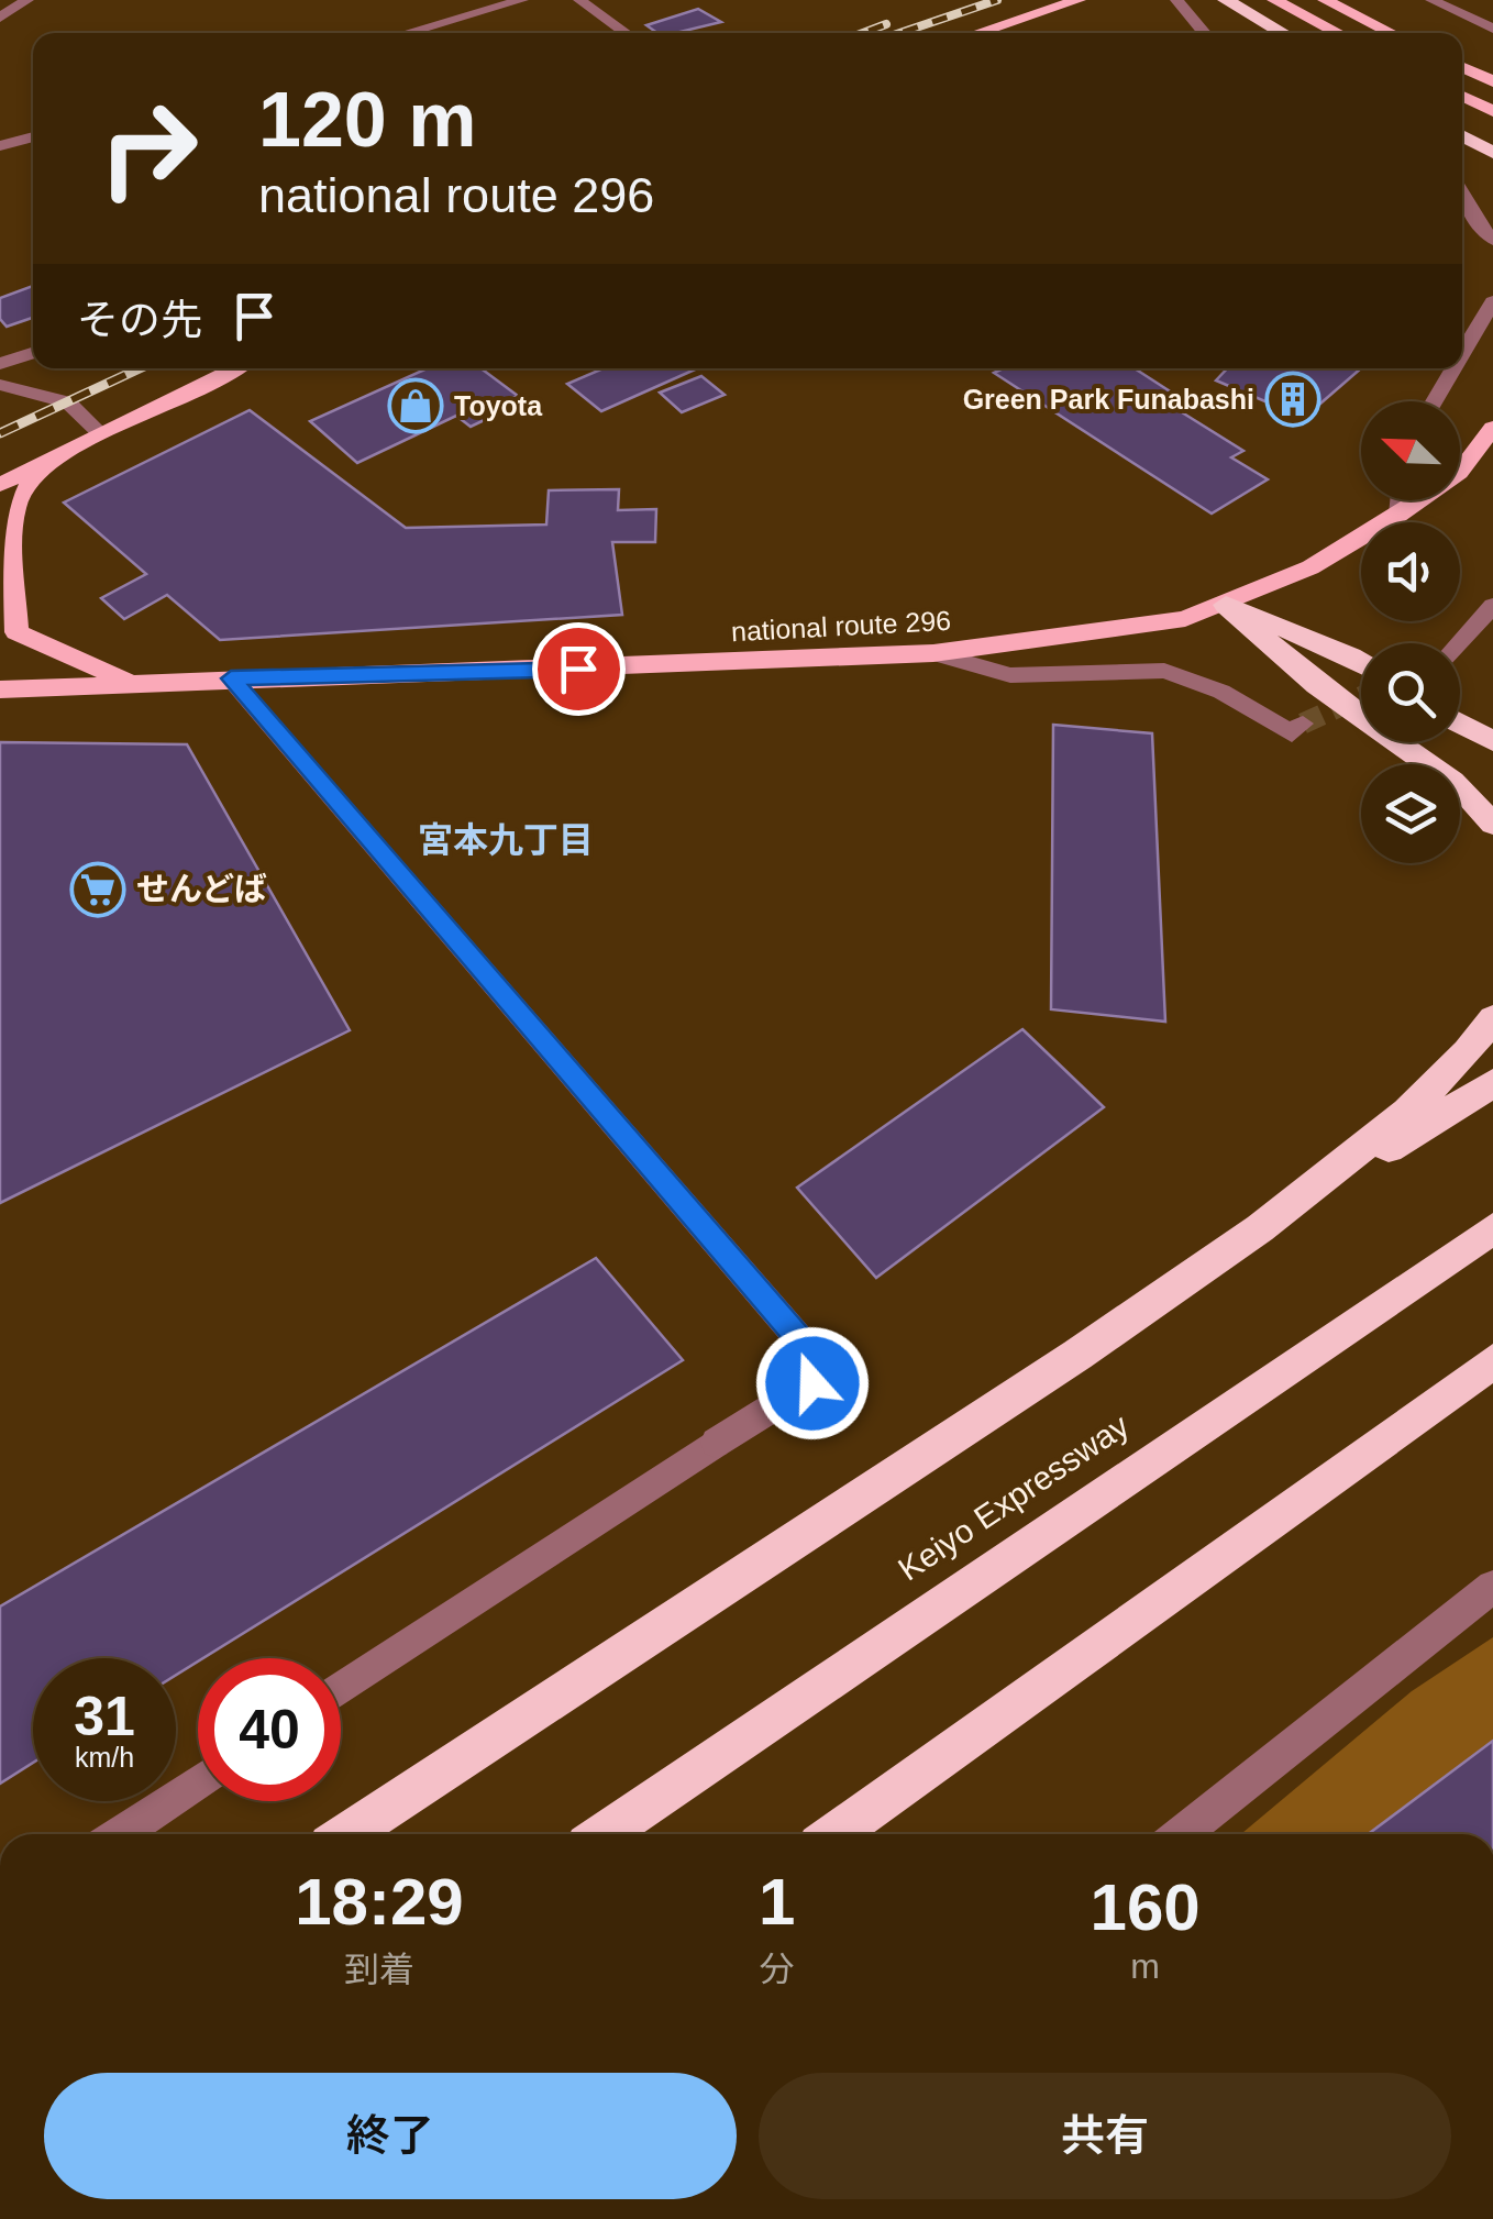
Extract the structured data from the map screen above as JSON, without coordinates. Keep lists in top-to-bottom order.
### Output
{
  "streets": {
    "highway": ["national route 296", "Keiyo Expressway"]
  },
  "districts": ["宮本九丁目"],
  "places": {
    "building": ["Green Park Funabashi"],
    "shop": ["Toyota"],
    "supermarket": ["せんどば"]
  },
  "north": "top left",
  "page": {
    "turn": ["120 m", "national route 296"],
    "then": "その先",
    "speed": "31 km/h",
    "limit": "40",
    "eta": [
      "18:29",
      "到着",
      "1",
      "分",
      "160",
      "m"
    ],
    "buttons": ["終了", "共有"]
  }
}
